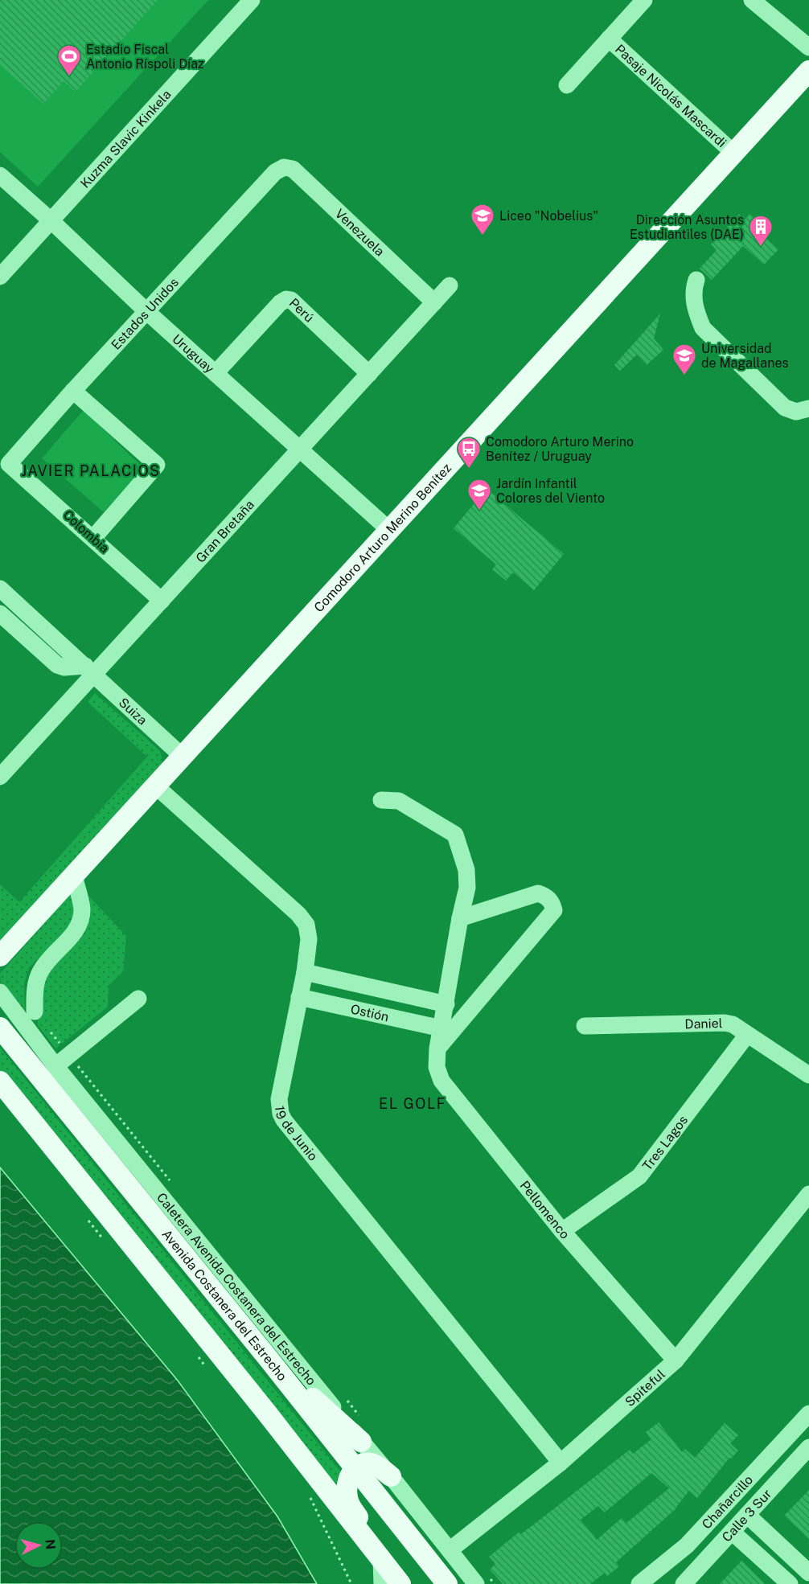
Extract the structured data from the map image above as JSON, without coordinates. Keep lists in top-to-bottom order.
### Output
{
  "streets": {
    "main road": ["Comodoro Arturo Merino Benítez", "Avenida Costanera del Estrecho"],
    "street": [
      "Pasaje Nicolás Mascardi",
      "Kuzma Slavic Kinkela",
      "Venezuela",
      "Perú",
      "Estados Unidos",
      "Uruguay",
      "Colombia",
      "Gran Bretaña",
      "Suiza",
      "Ostión",
      "Daniel",
      "19 de Junio",
      "Tres Lagos",
      "Pellomenco",
      "Caletera Avenida Costanera del Estrecho",
      "Spiteful",
      "Chañarcillo",
      "Calle 3 Sur"
    ]
  },
  "crossings": [
    ["Pasaje Nicolás Mascardi", "Comodoro Arturo Merino Benítez"],
    ["Kuzma Slavic Kinkela", "Uruguay"],
    ["Venezuela", "Estados Unidos"],
    ["Venezuela", "Gran Bretaña"],
    ["Perú", "Uruguay"],
    ["Perú", "Gran Bretaña"],
    ["Estados Unidos", "Uruguay"],
    ["Estados Unidos", "Colombia"],
    ["Uruguay", "Gran Bretaña"],
    ["Uruguay", "Comodoro Arturo Merino Benítez"],
    ["Colombia", "Gran Bretaña"],
    ["Gran Bretaña", "Suiza"],
    ["Comodoro Arturo Merino Benítez", "Suiza"],
    ["Comodoro Arturo Merino Benítez", "19 de Junio"],
    ["Ostión", "19 de Junio"],
    ["Ostión", "Pellomenco"],
    ["Daniel", "Tres Lagos"],
    ["19 de Junio", "Spiteful"],
    ["Tres Lagos", "Pellomenco"],
    ["Pellomenco", "Spiteful"],
    ["Caletera Avenida Costanera del Estrecho", "Spiteful"]
  ],
  "districts": ["JAVIER PALACIOS", "EL GOLF"],
  "places": {
    "sports": ["Estadio Fiscal Antonio Ríspoli Díaz"],
    "school or university": ["Liceo \"Nobelius\"", "Universidad de Magallanes", "Jardín Infantil Colores del Viento"],
    "building": ["Dirección Asuntos Estudiantiles (DAE)"],
    "bus stop": ["Comodoro Arturo Merino Benítez / Uruguay"]
  },
  "north": "right"
}
